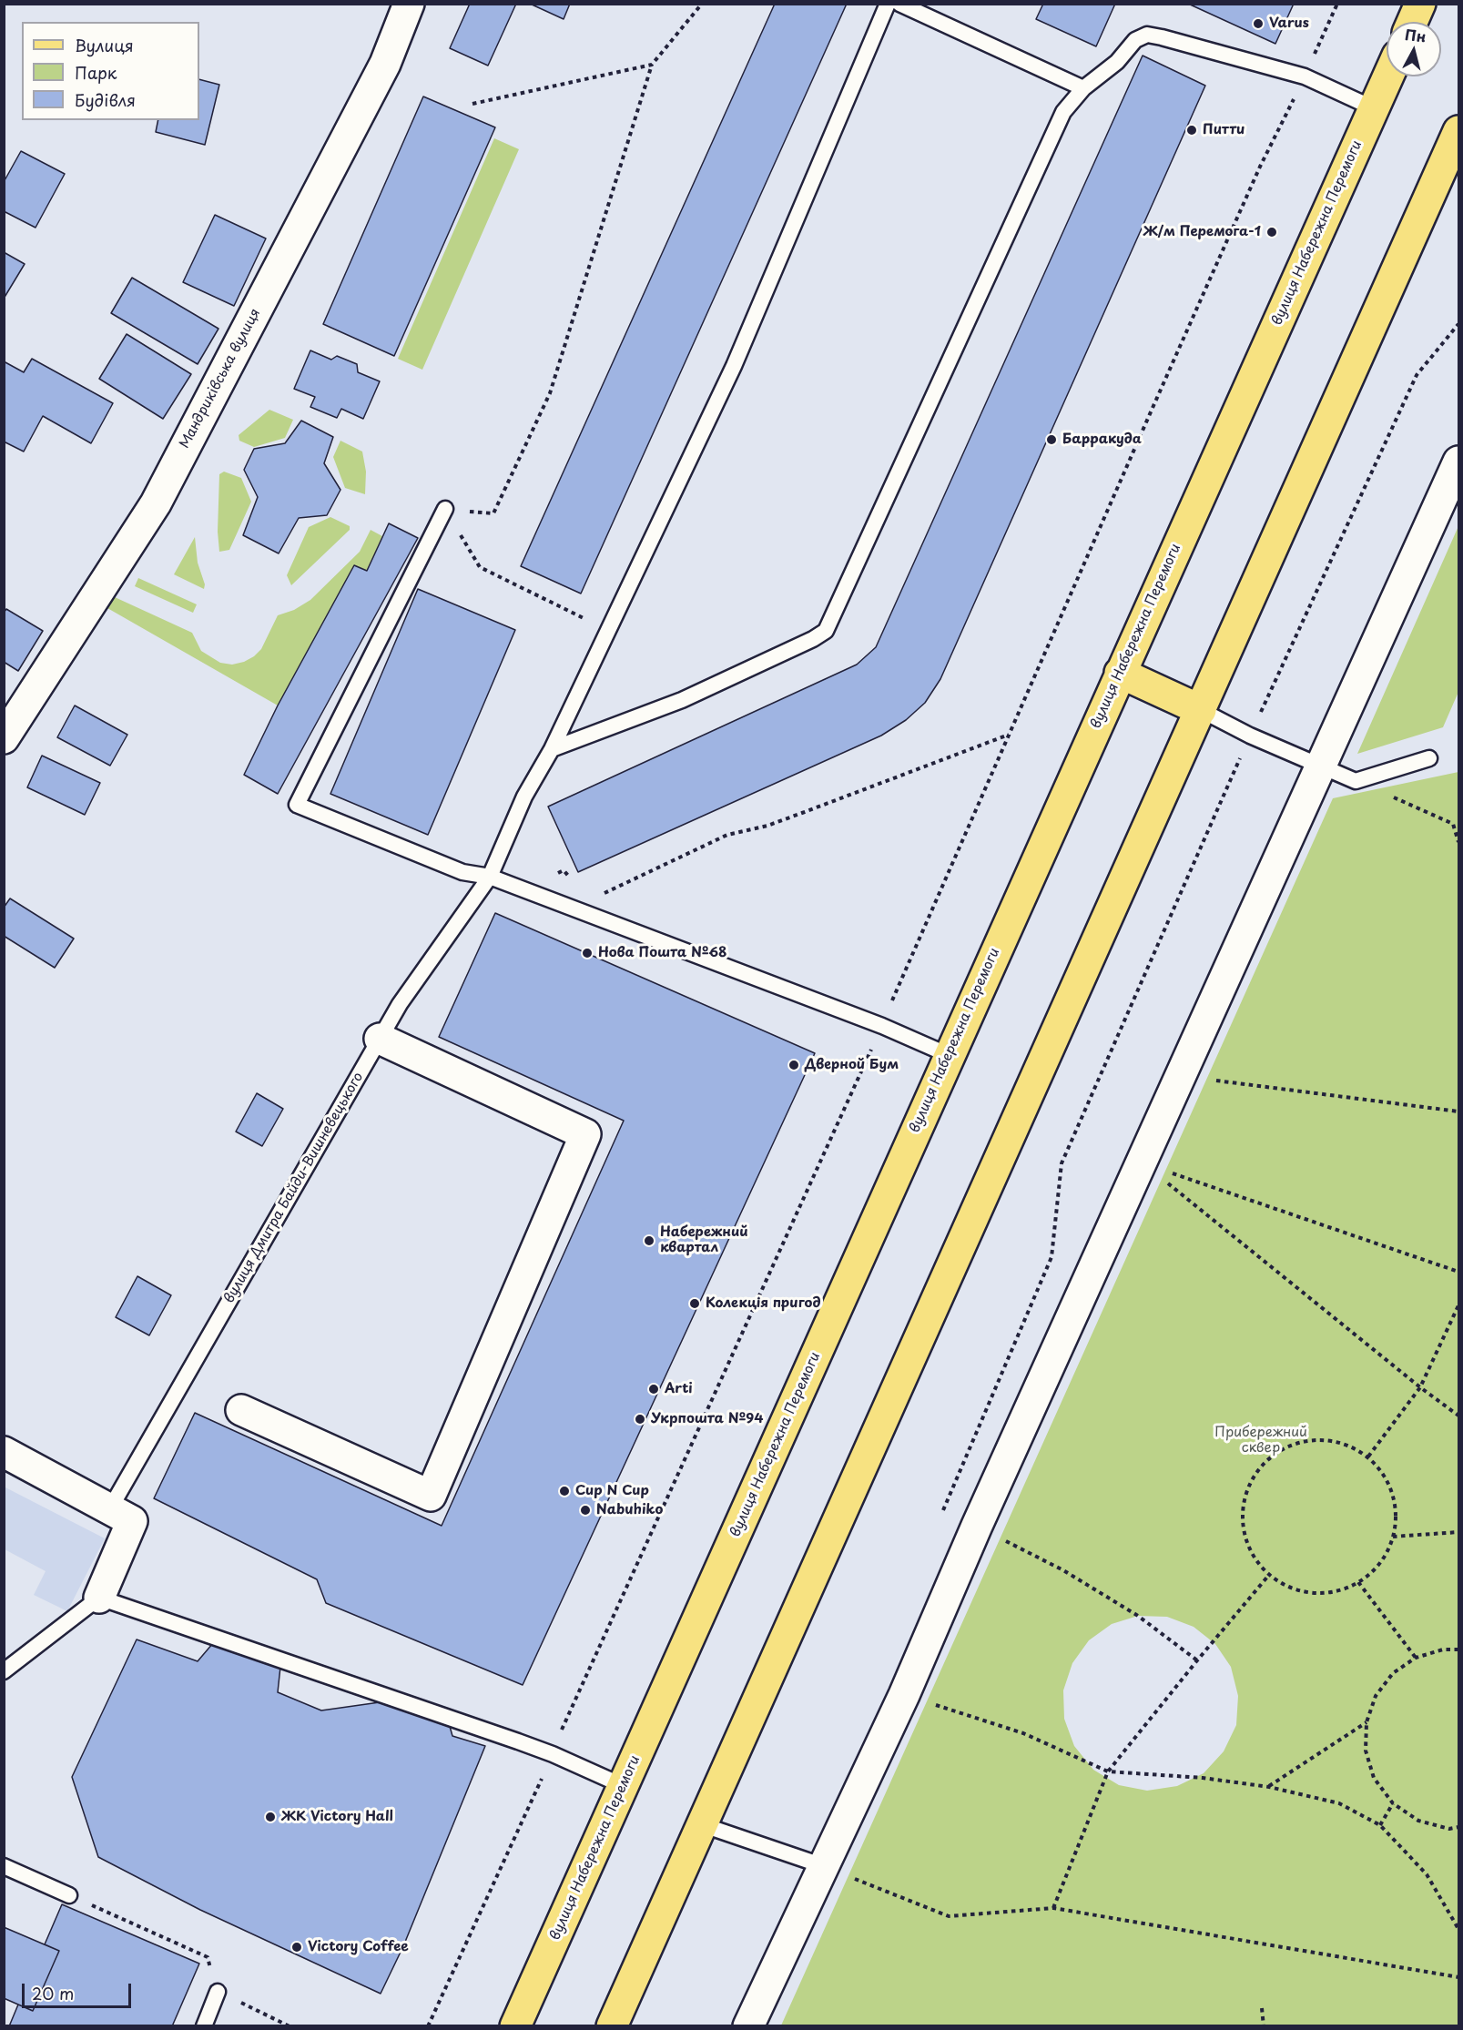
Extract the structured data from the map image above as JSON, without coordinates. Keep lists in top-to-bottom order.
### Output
{
  "streets": {
    "main road": ["вулиця Набережна Перемоги"],
    "street": ["Мандриківська вулиця"],
    "lane": ["вулиця Дмитра Байди-Вишневецького"]
  },
  "parks": ["Прибережний сквер"],
  "places": [
    "Varus",
    "Питти",
    "Ж/м Перемога-1",
    "Барракуда",
    "Нова Пошта №68",
    "Дверной Бум",
    "Набережний квартал",
    "Колекція пригод",
    "Arti",
    "Укрпошта №94",
    "Cup N Cup",
    "Nabuhiko",
    "ЖК Victory Hall",
    "Victory Coffee"
  ],
  "legend": ["Вулиця", "Парк", "Будівля"],
  "scale_bar": "20 m",
  "north": "top"
}
